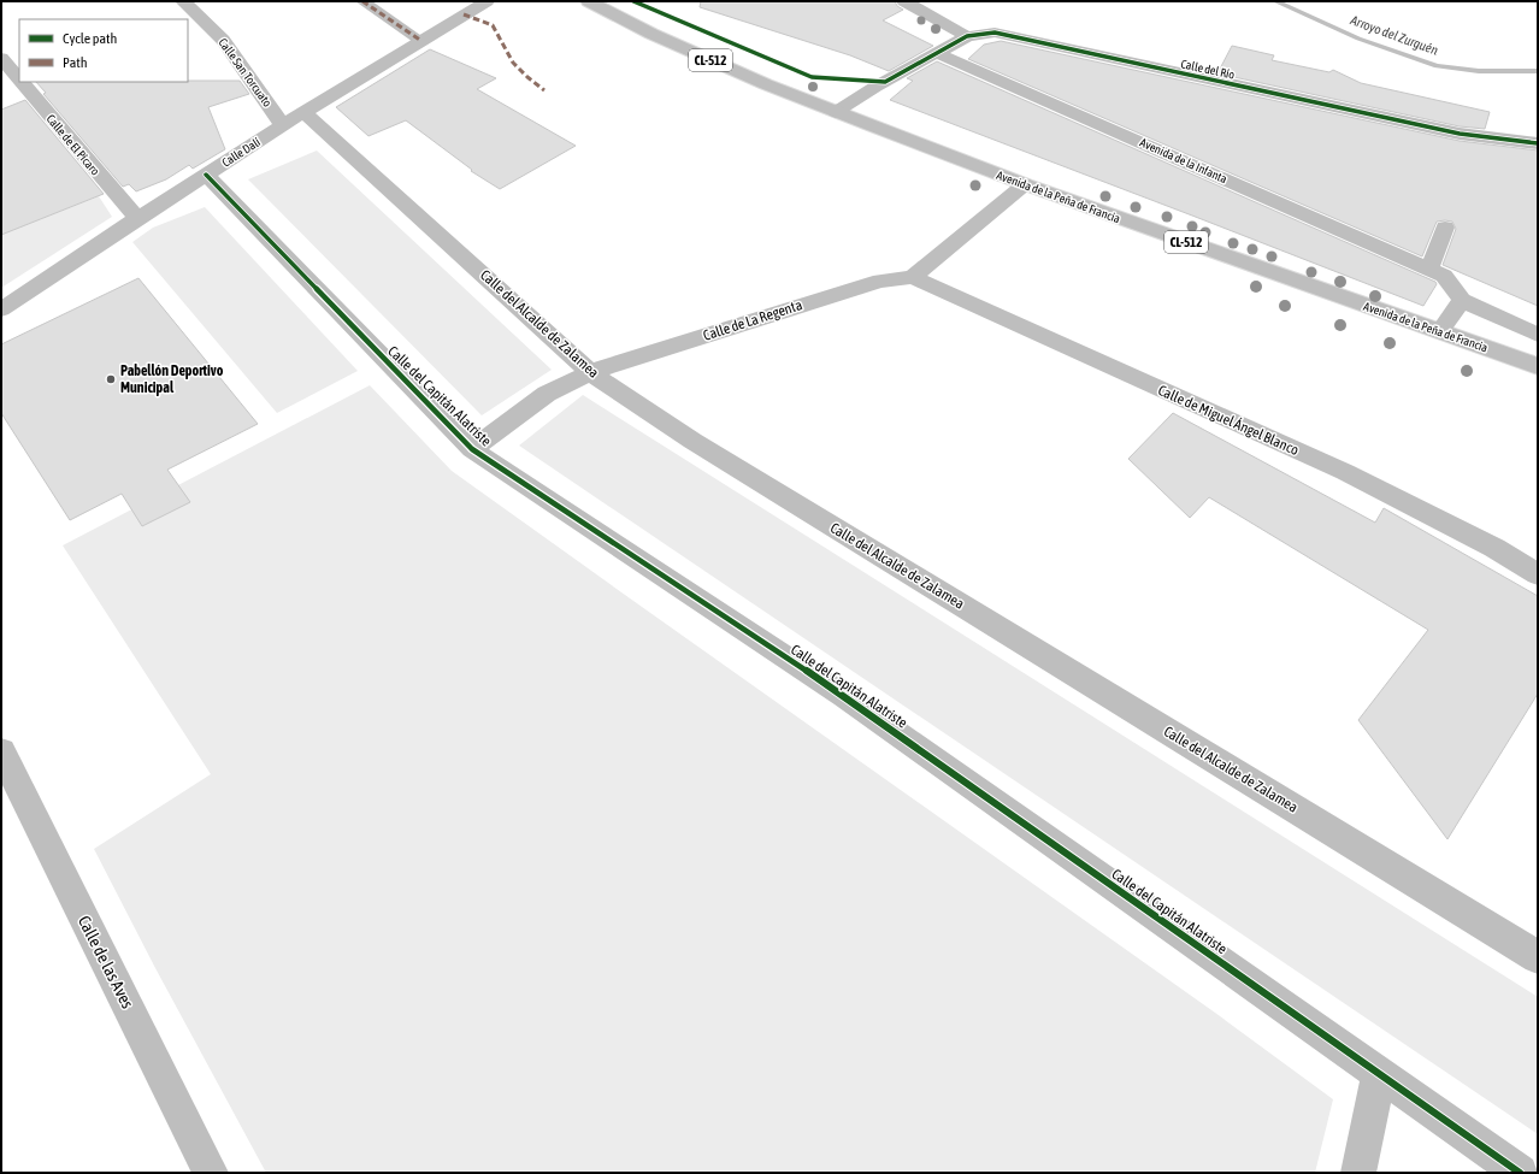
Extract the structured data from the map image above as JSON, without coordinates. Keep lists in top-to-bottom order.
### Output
{
  "streets": {
    "street": [
      "CL-512",
      "Calle del Río",
      "Calle San Torcuato",
      "Calle de El Pícaro",
      "Calle Dalí",
      "Avenida de la Infanta",
      "Avenida de la Peña de Francia",
      "Calle de La Regenta",
      "Calle del Alcalde de Zalamea",
      "Calle del Capitán Alatriste",
      "Calle de Miguel Ángel Blanco",
      "Calle de las Aves"
    ]
  },
  "crossings": [
    ["Calle del Río", "Avenida de la Infanta"],
    ["Calle del Río", "Avenida de la Peña de Francia"],
    ["Calle San Torcuato", "Calle Dalí"],
    ["Calle San Torcuato", "Calle del Alcalde de Zalamea"],
    ["Calle de El Pícaro", "Calle Dalí"],
    ["Calle Dalí", "Calle del Alcalde de Zalamea"],
    ["Calle Dalí", "Calle del Capitán Alatriste"],
    ["Calle de La Regenta", "Calle del Alcalde de Zalamea"],
    ["Calle de La Regenta", "Calle del Capitán Alatriste"],
    ["Calle de La Regenta", "Calle de Miguel Ángel Blanco"]
  ],
  "water": ["Arroyo del Zurguén"],
  "places": ["Pabellón Deportivo Municipal"],
  "legend": ["Cycle path", "Path"]
}
